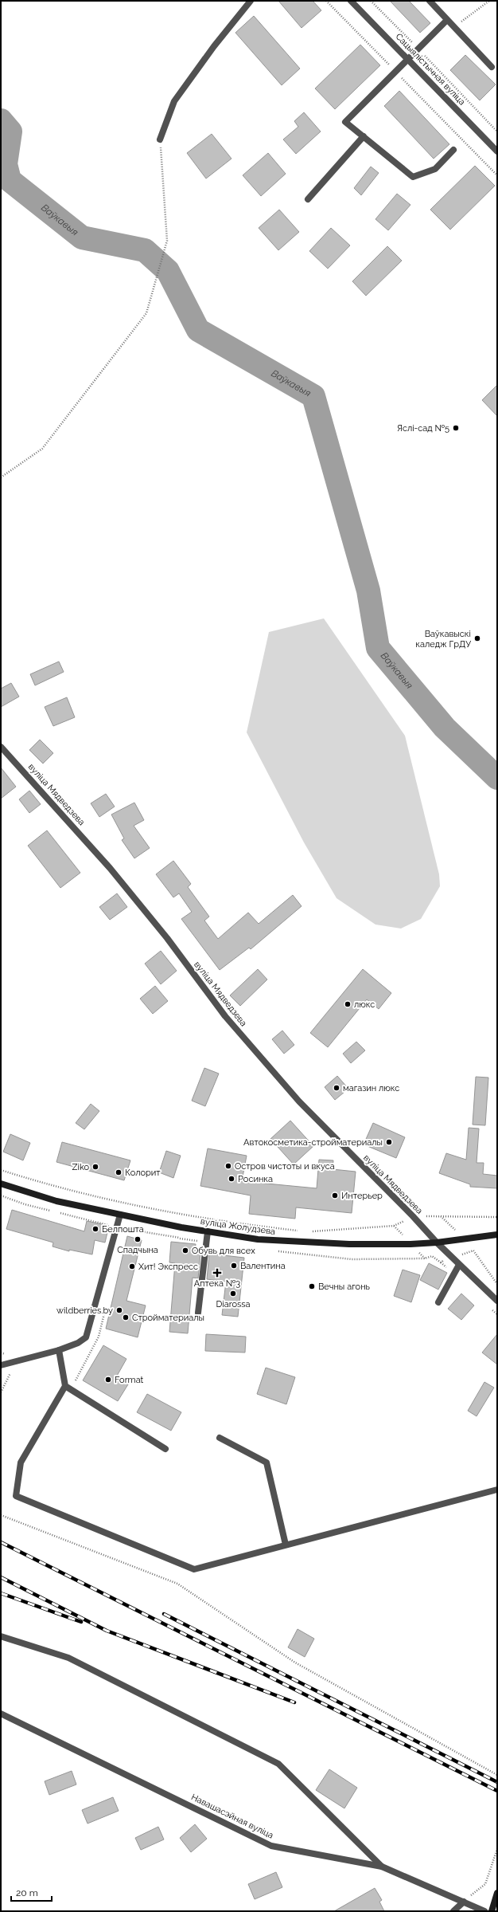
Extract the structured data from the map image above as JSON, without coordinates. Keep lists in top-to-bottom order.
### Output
{
  "streets": {
    "main road": ["вуліца Жолудзева"],
    "street": ["Сацыялістычная вуліца", "вуліца Мядведзева", "Навашасэйная вуліца"]
  },
  "crossings": [
    ["вуліца Мядведзева", "вуліца Жолудзева"]
  ],
  "water": ["Ваўкавыя"],
  "places": {
    "other": [
      "Яслі-сад №5",
      "Ваўкавыскі каледж ГрДУ",
      "люкс",
      "магазин люкс",
      "Автокосметика-стройматериалы",
      "Остров чистоты и вкуса",
      "Ziko",
      "Колорит",
      "Росинка",
      "Интерьер",
      "Белпошта",
      "Спадчына",
      "Обувь для всех",
      "Валентина",
      "Хит! Экспресс",
      "Вечны агонь",
      "Diarossa",
      "wildberries.by",
      "Стройматериалы",
      "Format"
    ],
    "health": ["Аптека №3"]
  },
  "scale_bar": "20 m"
}
